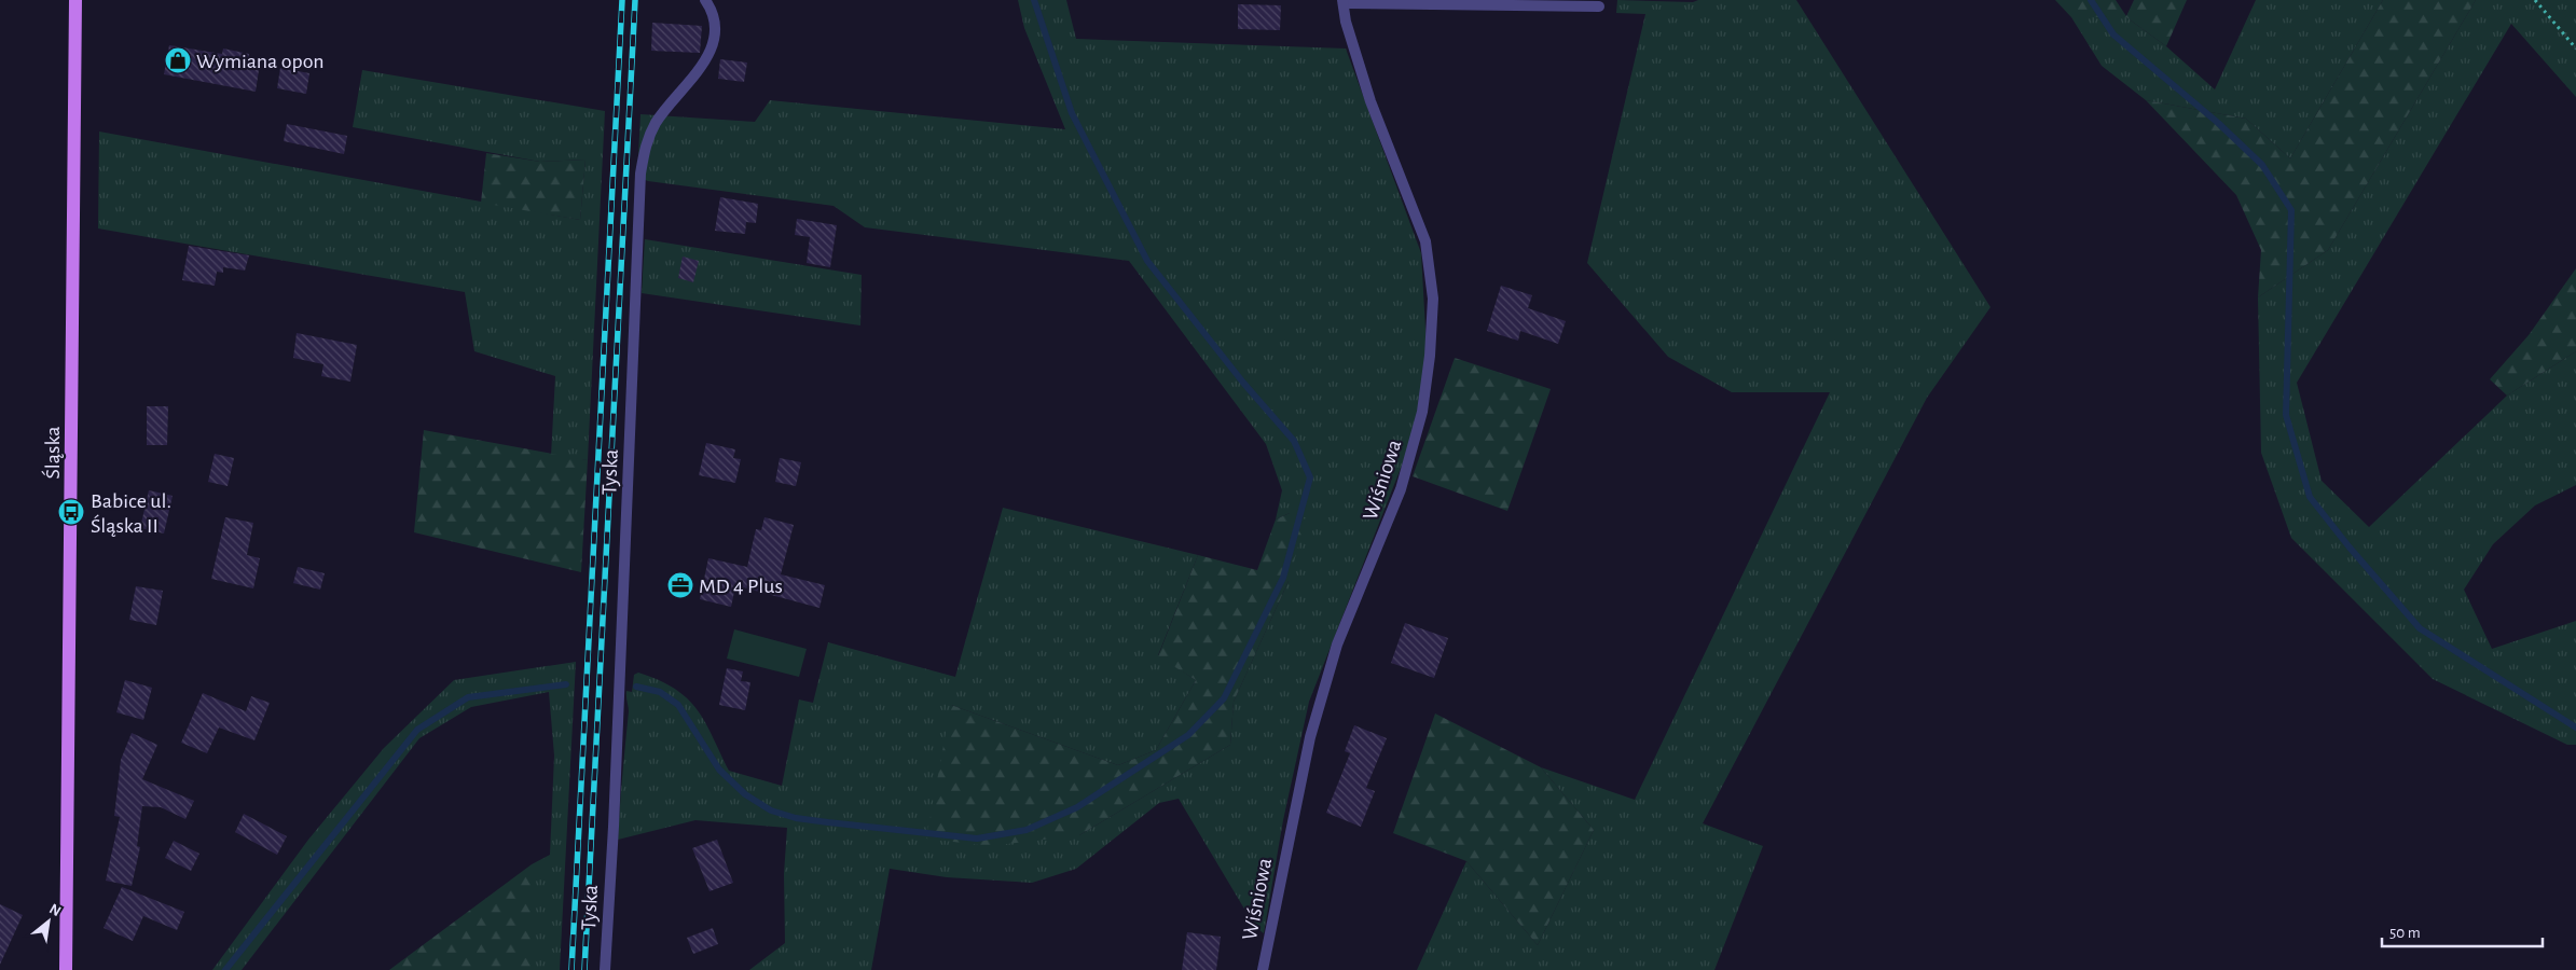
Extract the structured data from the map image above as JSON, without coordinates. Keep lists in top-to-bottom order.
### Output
{
  "streets": {
    "main road": ["Śląska"],
    "street": ["Tyska", "Wiśniowa"]
  },
  "places": {
    "shop": ["Wymiana opon"],
    "bus stop": ["Babice ul. Śląska II"],
    "office": ["MD 4 Plus"]
  },
  "scale_bar": "50 m",
  "north": "top right"
}
